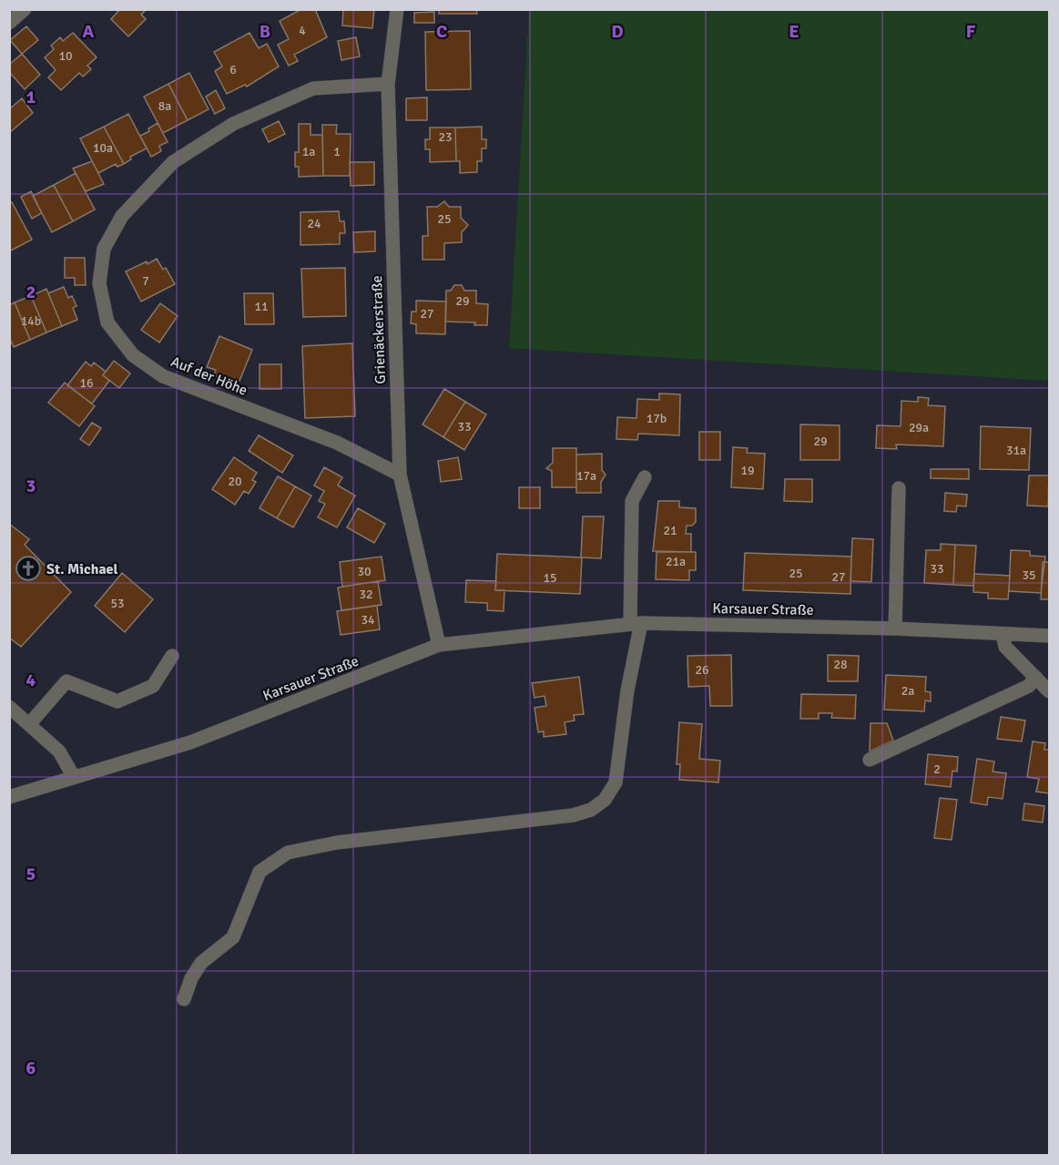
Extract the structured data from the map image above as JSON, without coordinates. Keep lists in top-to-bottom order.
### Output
{
  "streets": {
    "street": ["Grienäckerstraße", "Auf der Höhe", "Karsauer Straße"]
  },
  "crossings": [
    ["Grienäckerstraße", "Auf der Höhe"],
    ["Grienäckerstraße", "Karsauer Straße"]
  ],
  "places": {
    "church": ["St. Michael"]
  },
  "house_numbers": [
    "4",
    "10",
    "6",
    "8a",
    "23",
    "10a",
    "1a",
    "1",
    "25",
    "24",
    "7",
    "29",
    "11",
    "27",
    "14b",
    "16",
    "17b",
    "33",
    "29a",
    "29",
    "31a",
    "19",
    "17a",
    "20",
    "21",
    "21a",
    "33",
    "30",
    "25",
    "35",
    "27",
    "15",
    "32",
    "53",
    "34",
    "28",
    "26",
    "2a",
    "2"
  ],
  "grid": {
    "columns": [
      "A",
      "B",
      "C",
      "D",
      "E",
      "F"
    ],
    "rows": [
      "1",
      "2",
      "3",
      "4",
      "5",
      "6"
    ]
  }
}
